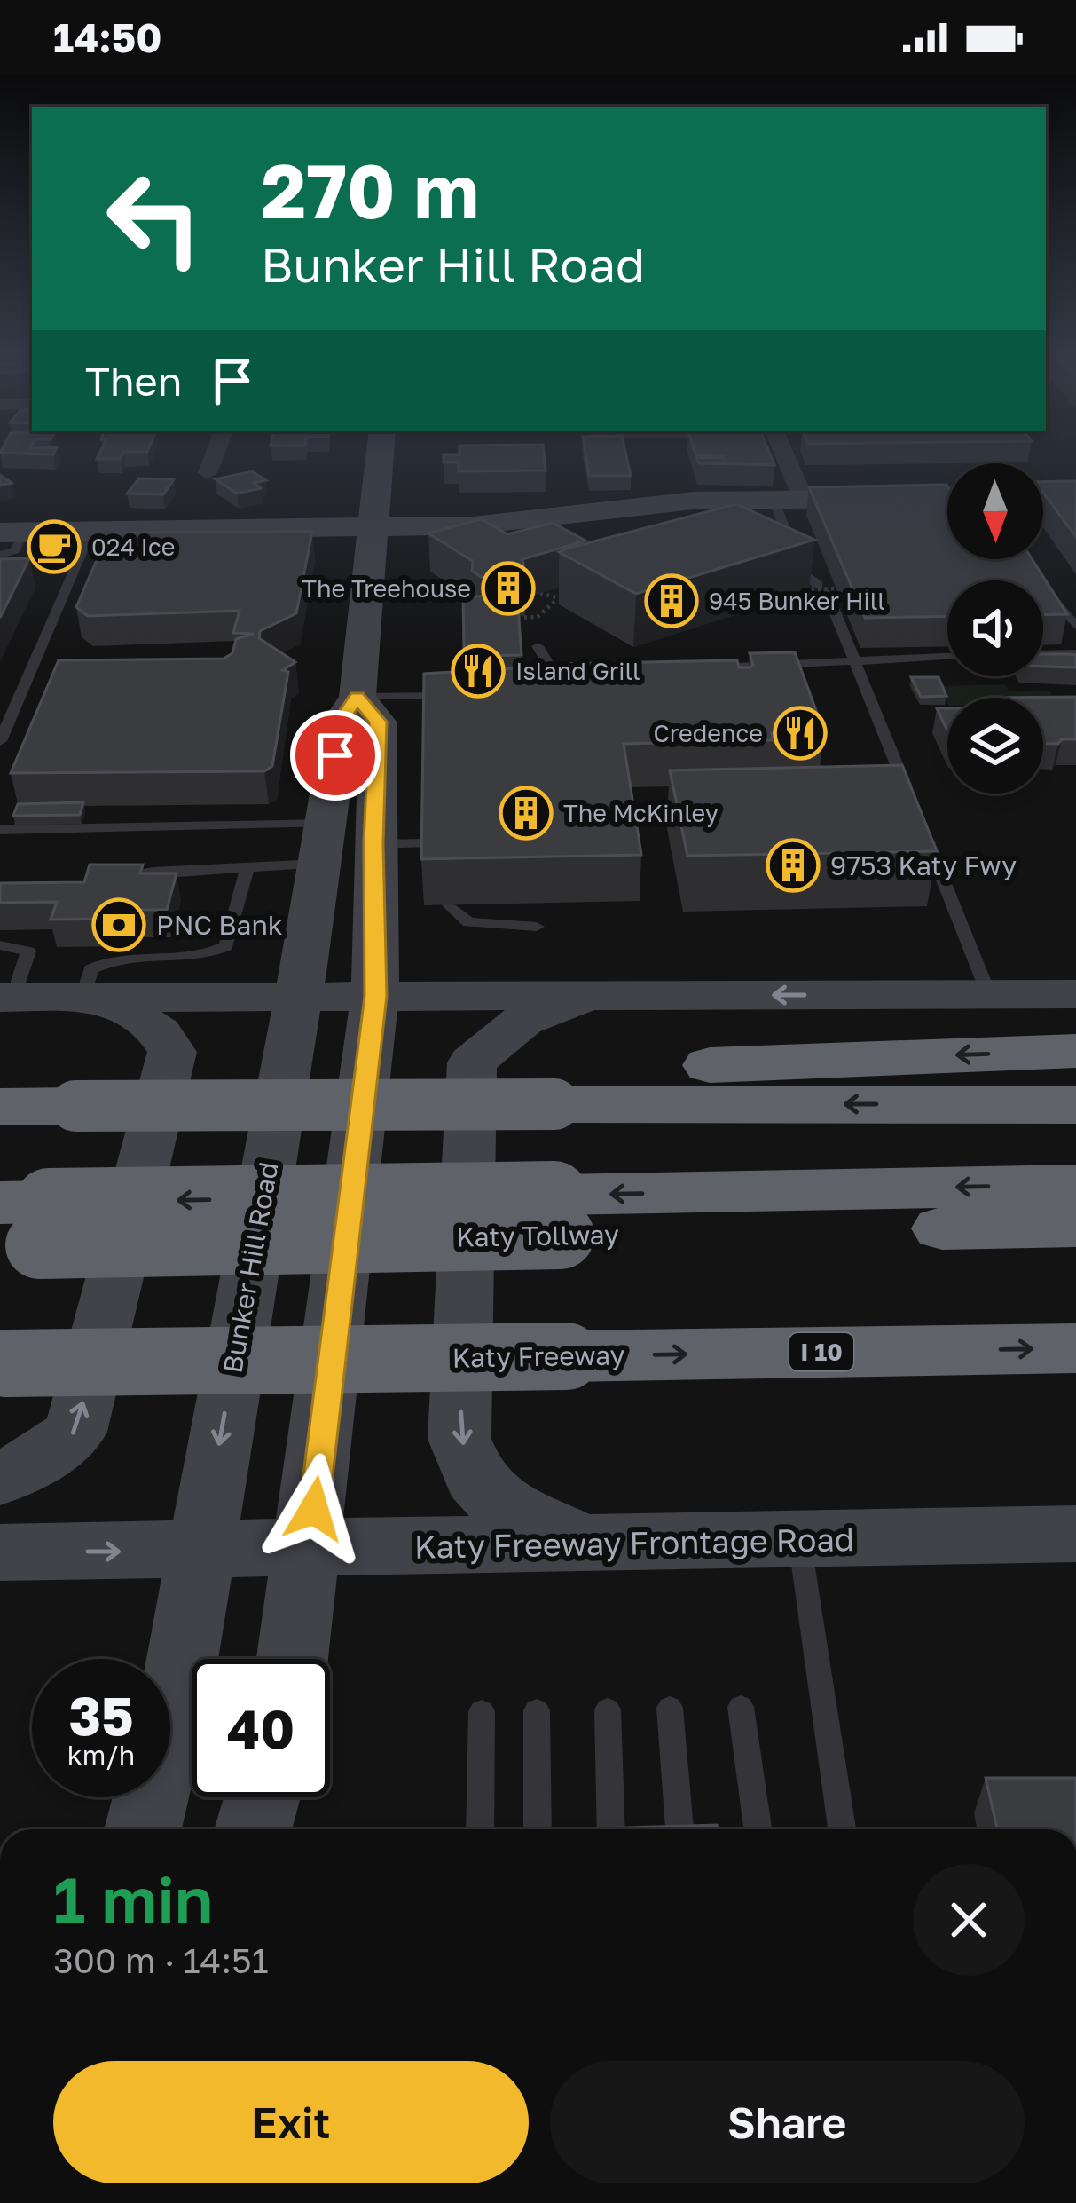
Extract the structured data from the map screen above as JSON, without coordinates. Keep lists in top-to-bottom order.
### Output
{
  "streets": {
    "highway": ["Katy Tollway", "I 10", "Katy Freeway"],
    "street": ["Bunker Hill Road", "Katy Freeway Frontage Road"]
  },
  "crossings": [
    ["Bunker Hill Road", "Katy Freeway Frontage Road"]
  ],
  "places": {
    "cafe": ["024 Ice"],
    "building": [
      "The Treehouse",
      "945 Bunker Hill",
      "The McKinley",
      "9753 Katy Fwy"
    ],
    "restaurant": ["Island Grill", "Credence"],
    "bank": ["PNC Bank"]
  },
  "north": "bottom",
  "page": {
    "status": "14:50",
    "turn": ["270 m", "Bunker Hill Road"],
    "then": "Then",
    "speed": "35 km/h",
    "limit": "40",
    "heading": ["1 min", "300 m · 14:51"],
    "buttons": ["Exit", "Share"]
  }
}
